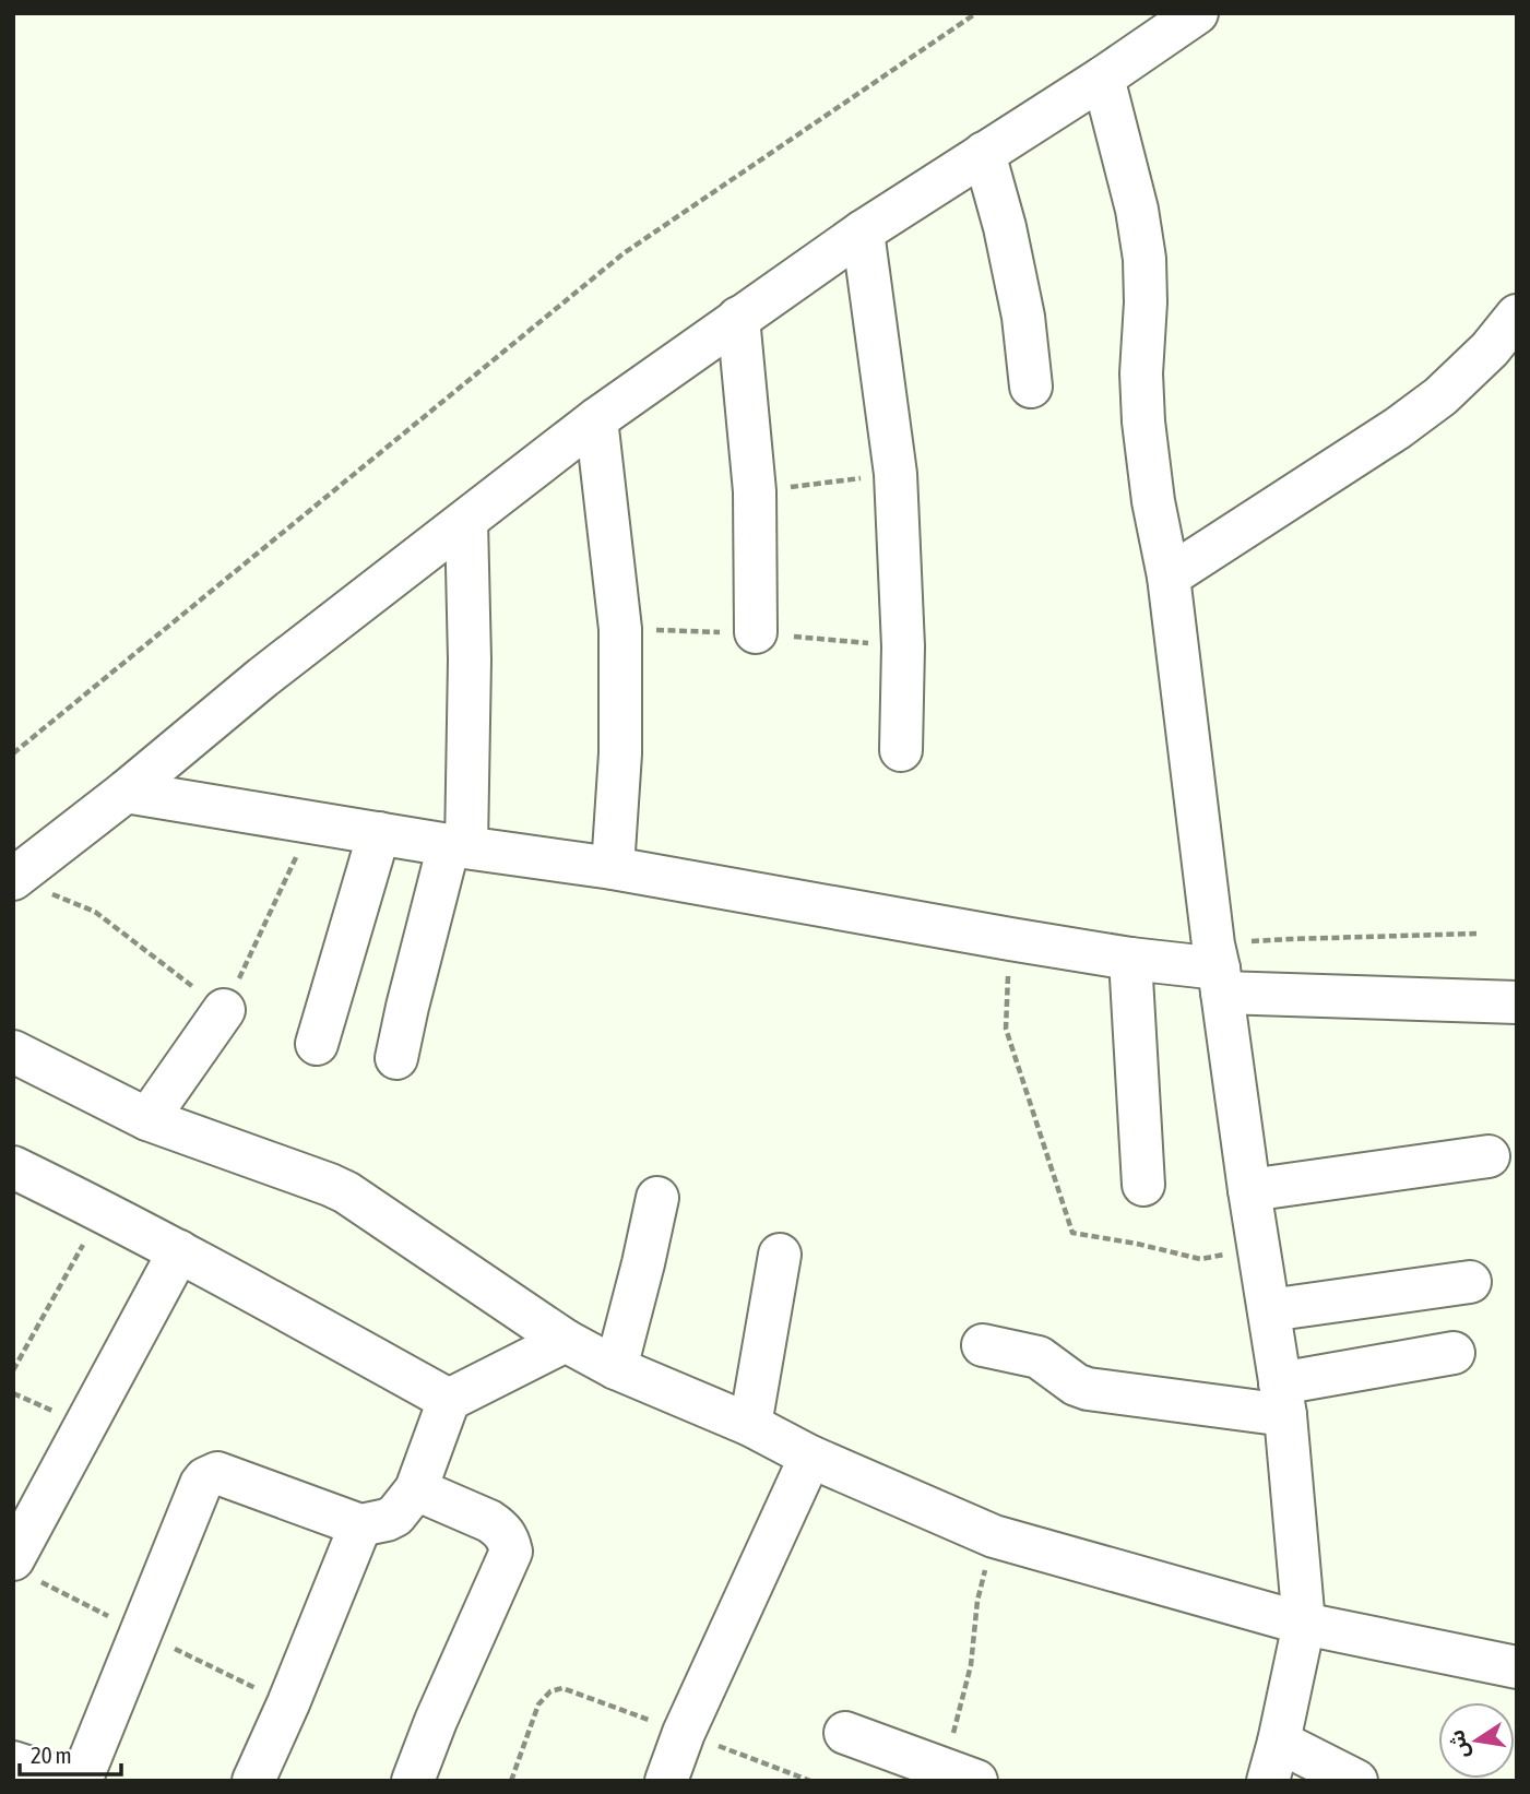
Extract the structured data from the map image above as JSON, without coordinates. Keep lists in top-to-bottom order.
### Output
{
  "scale_bar": "20 m",
  "north": "left"
}
